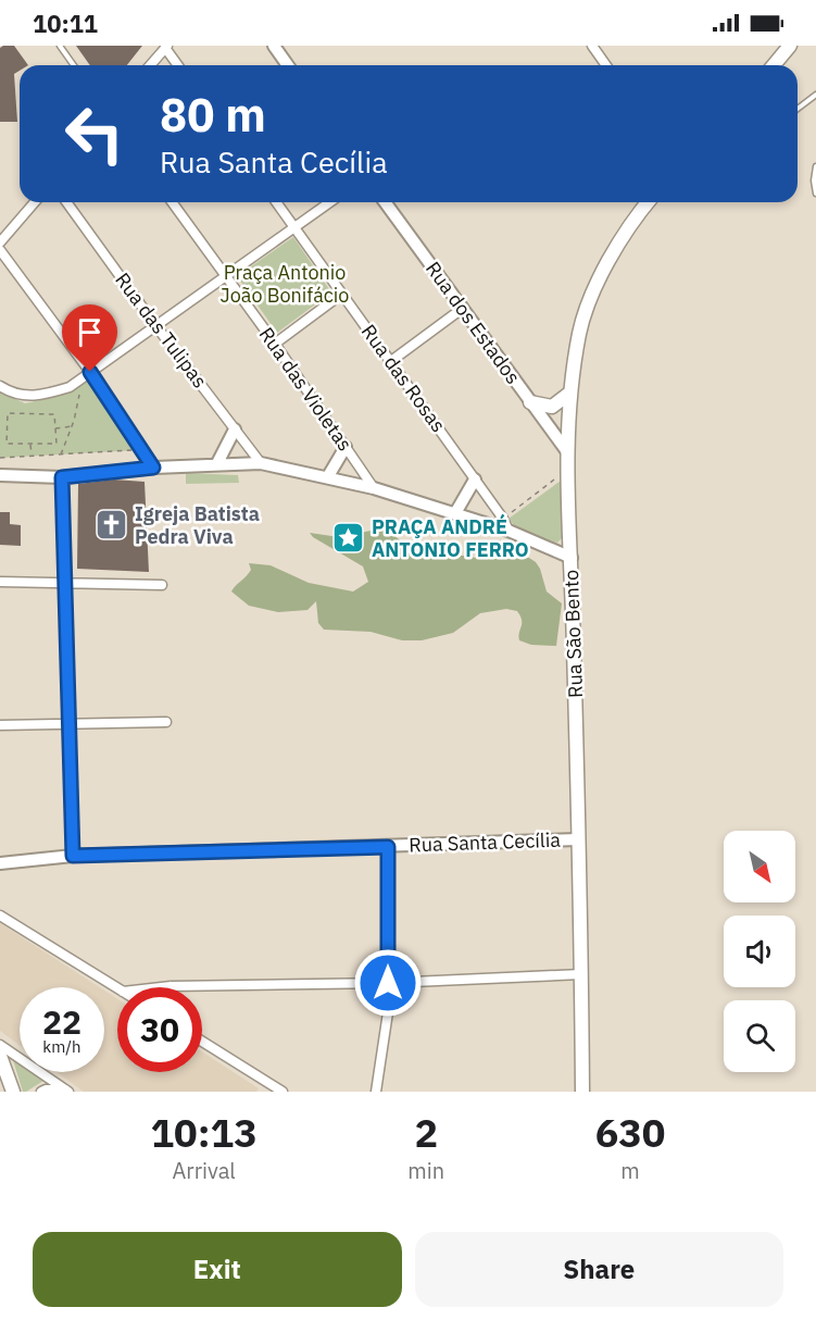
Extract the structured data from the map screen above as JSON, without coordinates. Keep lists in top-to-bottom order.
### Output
{
  "streets": {
    "main road": ["Rua São Bento"],
    "street": [
      "Rua dos Estados",
      "Rua das Tulipas",
      "Rua das Rosas",
      "Rua das Violetas",
      "Rua Santa Cecília"
    ]
  },
  "crossings": [
    ["Rua dos Estados", "Rua São Bento"],
    ["Rua São Bento", "Rua Santa Cecília"]
  ],
  "parks": ["Praça Antonio João Bonifácio"],
  "places": {
    "church": ["Igreja Batista Pedra Viva"],
    "place": ["PRAÇA ANDRÉ ANTONIO FERRO"]
  },
  "north": "bottom right",
  "page": {
    "status": "10:11",
    "turn": ["80 m", "Rua Santa Cecília"],
    "speed": "22 km/h",
    "limit": "30",
    "eta": [
      "10:13",
      "Arrival",
      "2",
      "min",
      "630",
      "m"
    ],
    "buttons": ["Exit", "Share"]
  }
}
